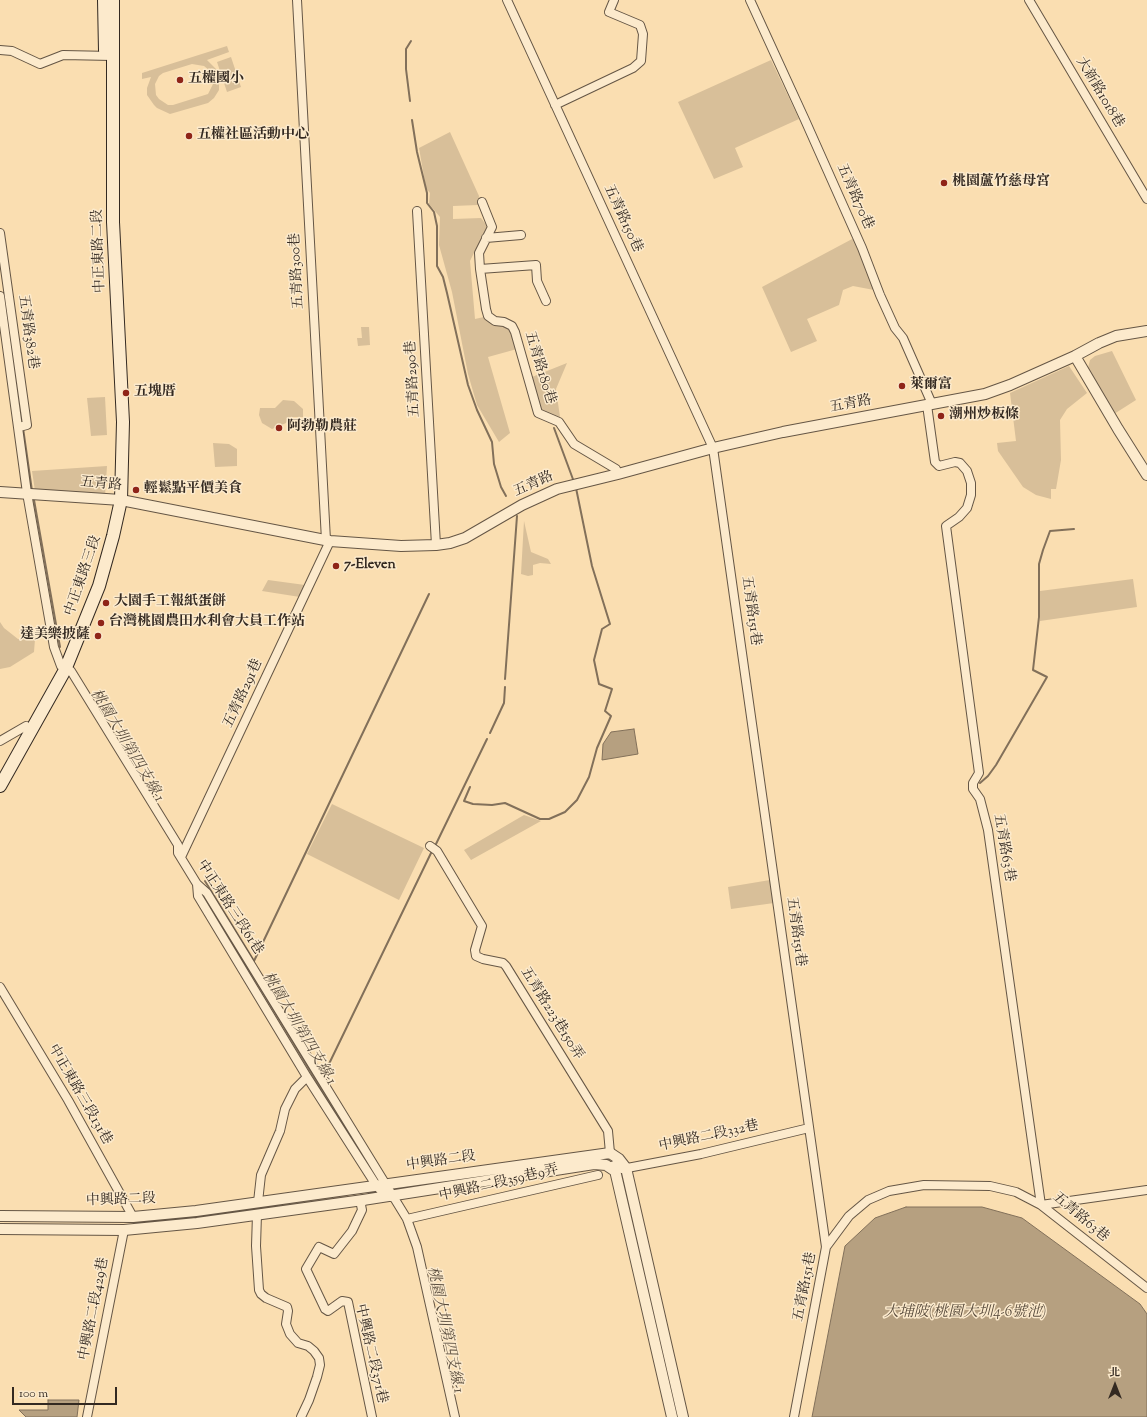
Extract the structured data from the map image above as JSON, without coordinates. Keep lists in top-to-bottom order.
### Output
{
  "streets": {
    "main road": ["中正東路二段", "中正東路三段"],
    "street": [
      "大新路1018巷",
      "五青路70巷",
      "五青路150巷",
      "五青路300巷",
      "五青路382巷",
      "五青路180巷",
      "五青路290巷",
      "五青路",
      "五青路151巷",
      "五青路291巷",
      "五青路63巷",
      "中正東路三段61巷",
      "五青路223巷150弄",
      "中正東路三段131巷",
      "中興路二段332巷",
      "中興路二段",
      "中興路二段359巷9弄",
      "中興路二段429巷",
      "中興路二段371巷"
    ]
  },
  "crossings": [
    ["五青路70巷", "五青路"],
    ["五青路70巷", "五青路63巷"],
    ["五青路150巷", "五青路"],
    ["五青路150巷", "五青路151巷"],
    ["中正東路二段", "五青路"],
    ["中正東路二段", "中正東路三段"],
    ["五青路300巷", "五青路"],
    ["五青路300巷", "五青路291巷"],
    ["五青路382巷", "五青路"],
    ["五青路382巷", "中正東路三段"],
    ["五青路382巷", "中正東路三段61巷"],
    ["五青路180巷", "五青路"],
    ["五青路290巷", "五青路"],
    ["五青路", "中正東路三段"],
    ["五青路", "五青路151巷"],
    ["五青路", "五青路291巷"],
    ["五青路", "五青路63巷"],
    ["中正東路三段", "中正東路三段61巷"],
    ["五青路151巷", "中興路二段332巷"],
    ["五青路291巷", "中正東路三段61巷"],
    ["中正東路三段61巷", "中興路二段"],
    ["五青路223巷150弄", "中興路二段"],
    ["中正東路三段131巷", "中興路二段"],
    ["中興路二段332巷", "中興路二段"],
    ["中興路二段", "中興路二段429巷"],
    ["中興路二段", "中興路二段371巷"]
  ],
  "water": ["桃園大圳第四支線-1", "大埔陂(桃園大圳4-6號池)"],
  "places": [
    "五權國小",
    "五權社區活動中心",
    "桃園蘆竹慈母宮",
    "萊爾富",
    "五塊厝",
    "潮州炒板條",
    "阿勃勒農莊",
    "輕鬆點平價美食",
    "7-Eleven",
    "大園手工報紙蛋餅",
    "台灣桃園農田水利會大員工作站",
    "達美樂披薩"
  ],
  "scale_bar": "100 m",
  "north": "top"
}
